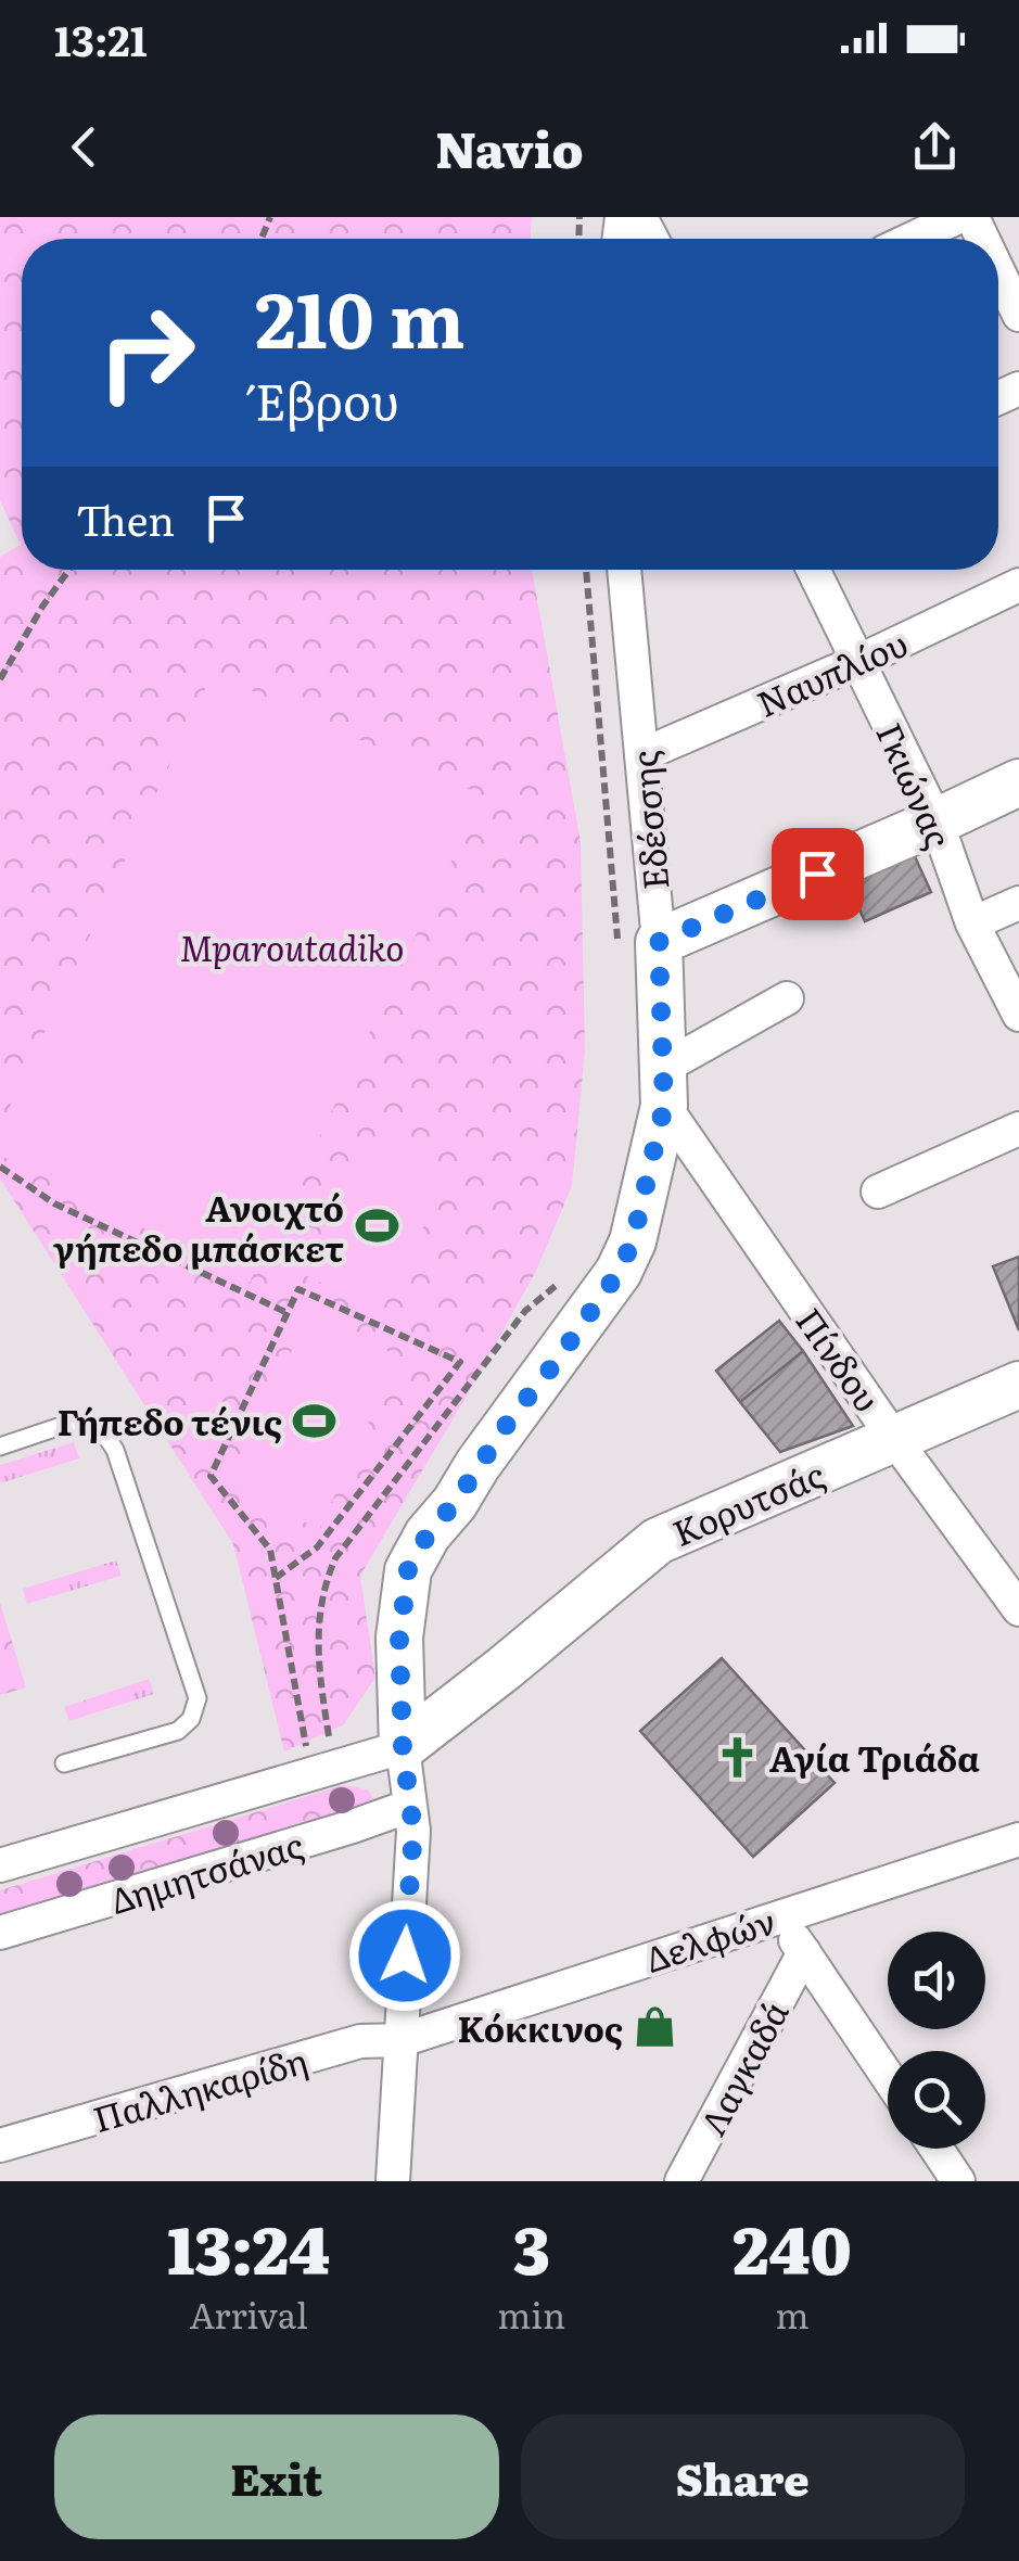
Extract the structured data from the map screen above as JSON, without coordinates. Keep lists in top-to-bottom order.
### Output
{
  "streets": {
    "street": [
      "Ναυπλίου",
      "Γκιώνας",
      "Εδέσσης",
      "Πίνδου",
      "Κορυτσάς",
      "Δημητσάνας",
      "Δελφών",
      "Λαγκαδά",
      "Παλληκαρίδη"
    ]
  },
  "crossings": [
    ["Ναυπλίου", "Γκιώνας"],
    ["Ναυπλίου", "Εδέσσης"],
    ["Εδέσσης", "Πίνδου"],
    ["Εδέσσης", "Κορυτσάς"],
    ["Εδέσσης", "Δημητσάνας"],
    ["Εδέσσης", "Δελφών"],
    ["Εδέσσης", "Παλληκαρίδη"],
    ["Πίνδου", "Κορυτσάς"],
    ["Κορυτσάς", "Δημητσάνας"],
    ["Δελφών", "Παλληκαρίδη"]
  ],
  "parks": ["Mparoutadiko"],
  "places": {
    "sports": ["Ανοιχτό γήπεδο μπάσκετ", "Γήπεδο τένις"],
    "church": ["Αγία Τριάδα"],
    "shop": ["Κόκκινος"]
  },
  "page": {
    "status": "13:21",
    "header": "Navio",
    "turn": ["210 m", "Έβρου"],
    "then": "Then",
    "eta": [
      "13:24",
      "Arrival",
      "3",
      "min",
      "240",
      "m"
    ],
    "buttons": ["Exit", "Share"]
  }
}
